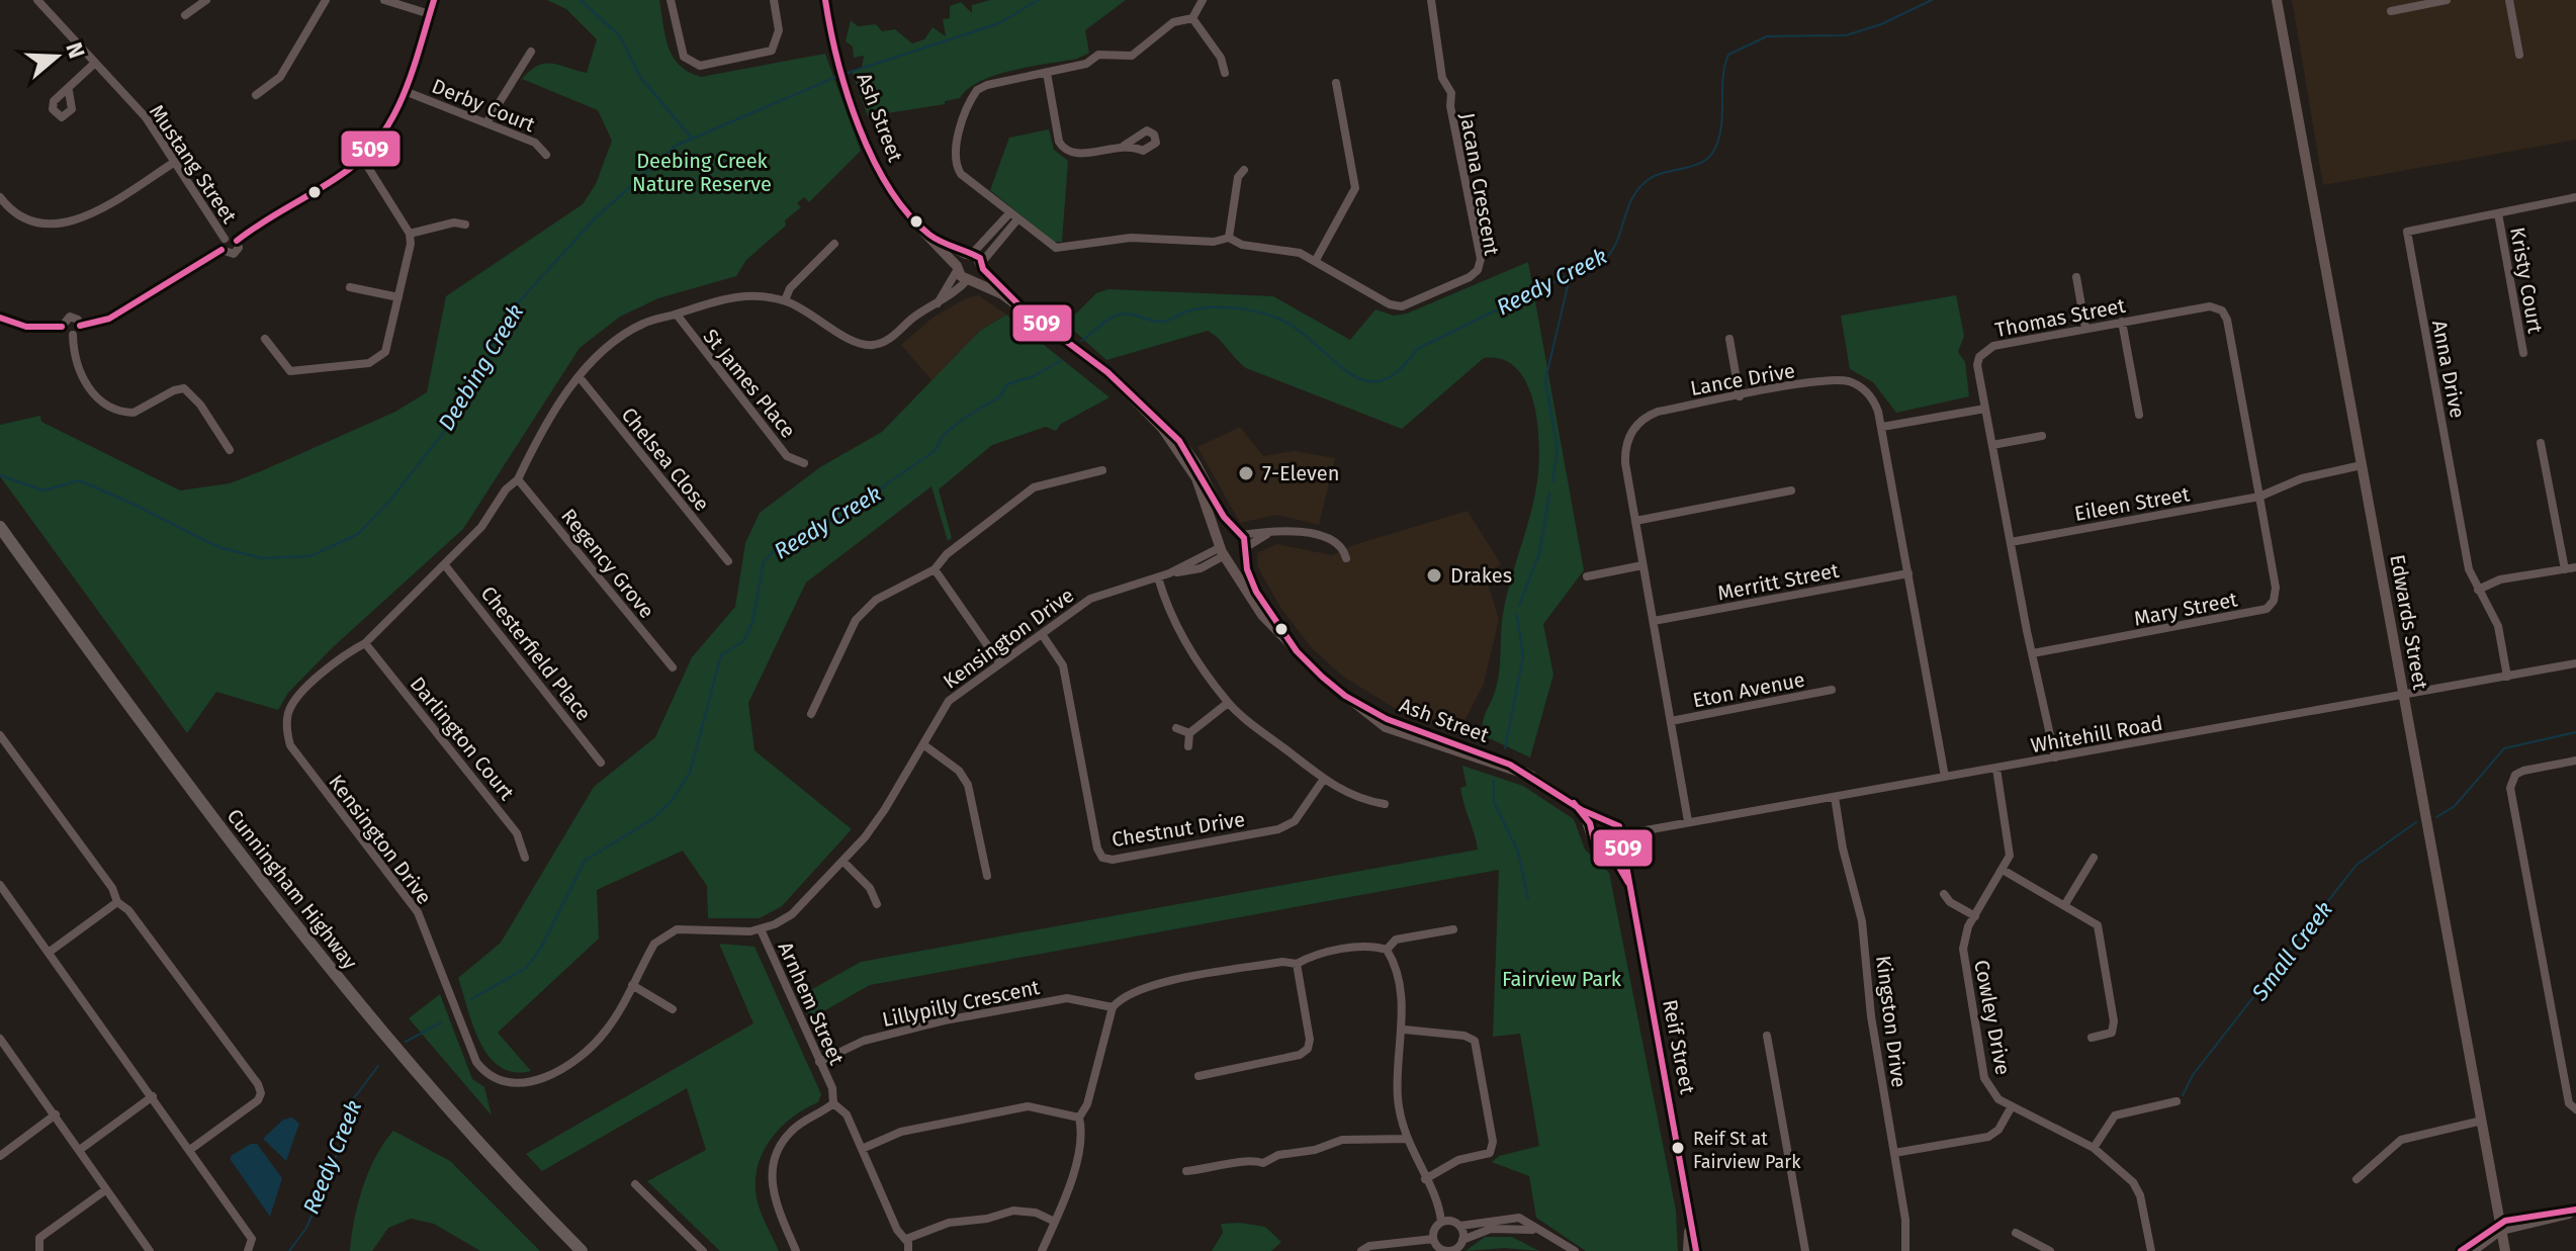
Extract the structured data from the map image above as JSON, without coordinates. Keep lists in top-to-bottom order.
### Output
{
  "streets": {
    "highway": ["Cunningham Highway"],
    "main road": ["Ash Street", "Edwards Street", "Reif Street"],
    "street": [
      "Derby Court",
      "Mustang Street",
      "Jacana Crescent",
      "Kristy Court",
      "Thomas Street",
      "Anna Drive",
      "Lance Drive",
      "St James Place",
      "Chelsea Close",
      "Eileen Street",
      "Regency Grove",
      "Merritt Street",
      "Mary Street",
      "Kensington Drive",
      "Chesterfield Place",
      "Eton Avenue",
      "Whitehill Road",
      "Darlington Court",
      "Chestnut Drive",
      "Arnhem Street",
      "Lillypilly Crescent",
      "Cowley Drive",
      "Kingston Drive"
    ]
  },
  "crossings": [
    ["Ash Street", "Kensington Drive"],
    ["Ash Street", "Whitehill Road"],
    ["Ash Street", "Reif Street"],
    ["Kristy Court", "Anna Drive"],
    ["Thomas Street", "Eileen Street"],
    ["Thomas Street", "Mary Street"],
    ["Thomas Street", "Whitehill Road"],
    ["Anna Drive", "Whitehill Road"],
    ["Lance Drive", "Merritt Street"],
    ["Lance Drive", "Eton Avenue"],
    ["Lance Drive", "Whitehill Road"],
    ["St James Place", "Kensington Drive"],
    ["Chelsea Close", "Kensington Drive"],
    ["Eileen Street", "Mary Street"],
    ["Regency Grove", "Kensington Drive"],
    ["Edwards Street", "Whitehill Road"],
    ["Kensington Drive", "Chesterfield Place"],
    ["Kensington Drive", "Darlington Court"],
    ["Kensington Drive", "Chestnut Drive"],
    ["Kensington Drive", "Arnhem Street"],
    ["Whitehill Road", "Cowley Drive"],
    ["Whitehill Road", "Kingston Drive"],
    ["Whitehill Road", "Reif Street"],
    ["Arnhem Street", "Lillypilly Crescent"]
  ],
  "water": ["Reedy Creek", "Deebing Creek", "Small Creek"],
  "parks": ["Deebing Creek Nature Reserve", "Fairview Park"],
  "places": ["7-Eleven", "Drakes", "Reif St at Fairview Park"],
  "lines": ["transit line 509"],
  "north": "right"
}
